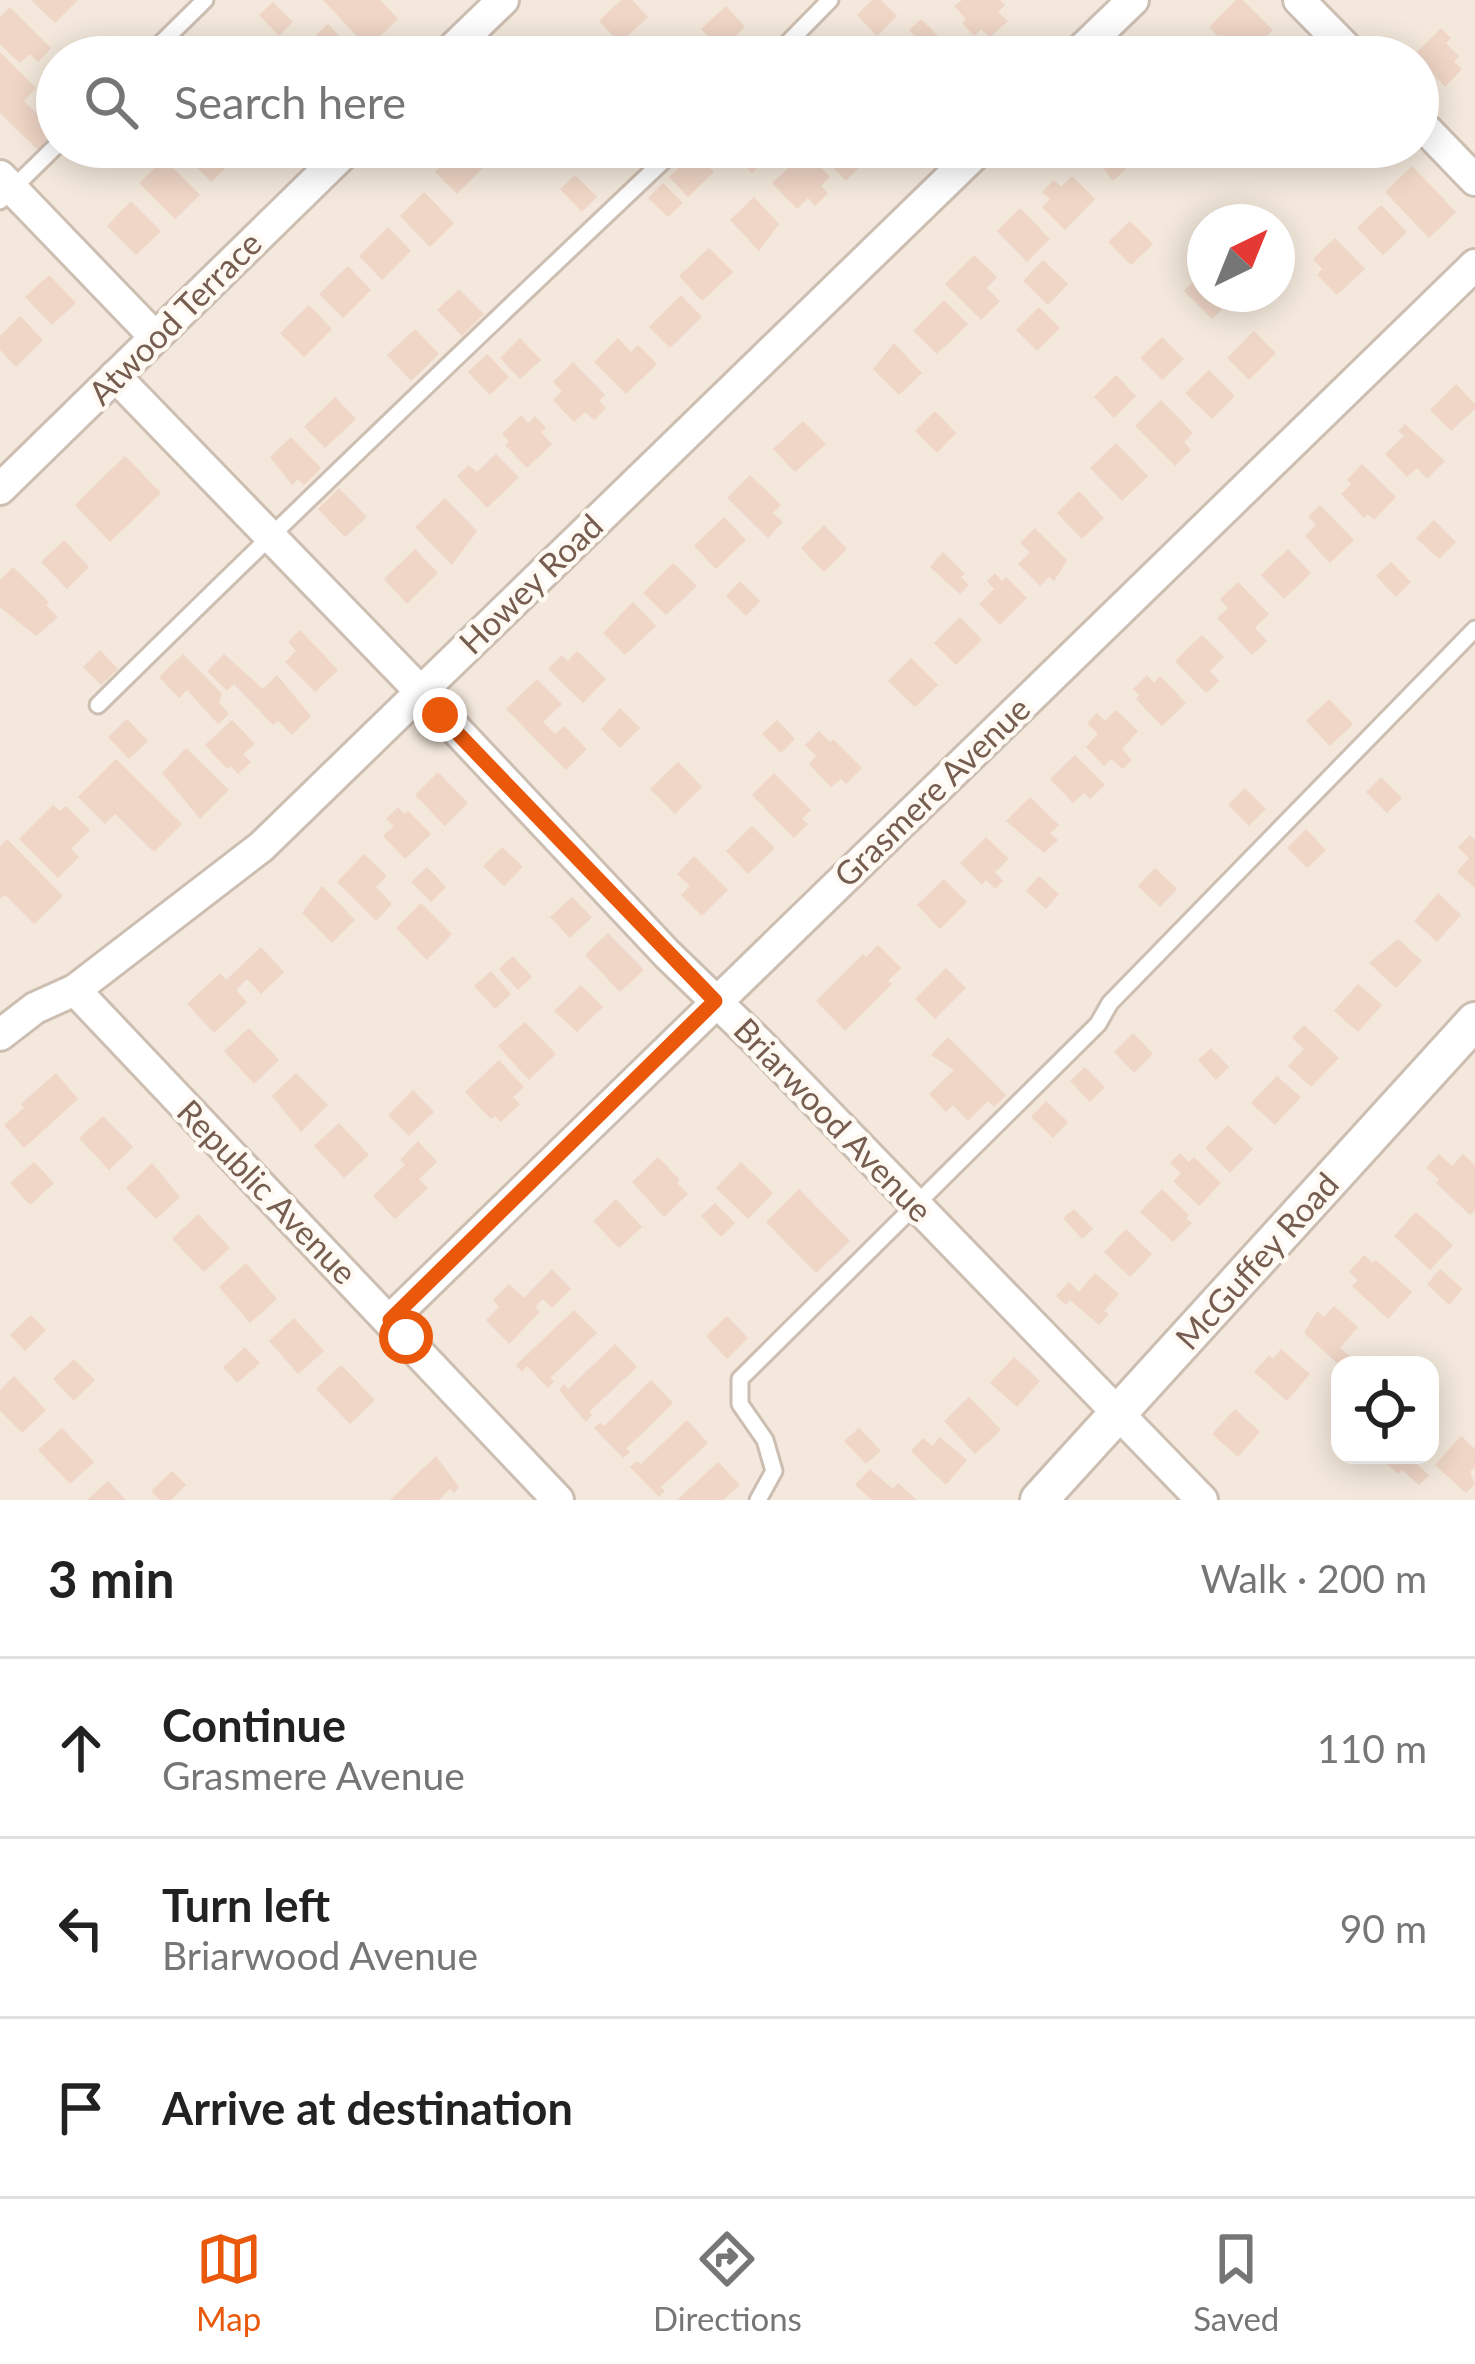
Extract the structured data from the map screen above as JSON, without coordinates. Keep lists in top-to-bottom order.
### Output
{
  "streets": {
    "street": [
      "Atwood Terrace",
      "Howey Road",
      "Grasmere Avenue",
      "Briarwood Avenue",
      "Republic Avenue",
      "McGuffey Road"
    ]
  },
  "crossings": [
    ["Atwood Terrace", "Briarwood Avenue"],
    ["Howey Road", "Briarwood Avenue"],
    ["Howey Road", "Republic Avenue"],
    ["Grasmere Avenue", "Briarwood Avenue"],
    ["Grasmere Avenue", "Republic Avenue"],
    ["Briarwood Avenue", "McGuffey Road"]
  ],
  "north": "top right",
  "page": {
    "search": "Search here",
    "heading": ["3 min", "Walk · 200 m"],
    "list": [
      ["Continue", "Grasmere Avenue", "110 m"],
      ["Turn left", "Briarwood Avenue", "90 m"],
      "Arrive at destination"
    ],
    "nav": ["Map", "Directions", "Saved"]
  }
}
